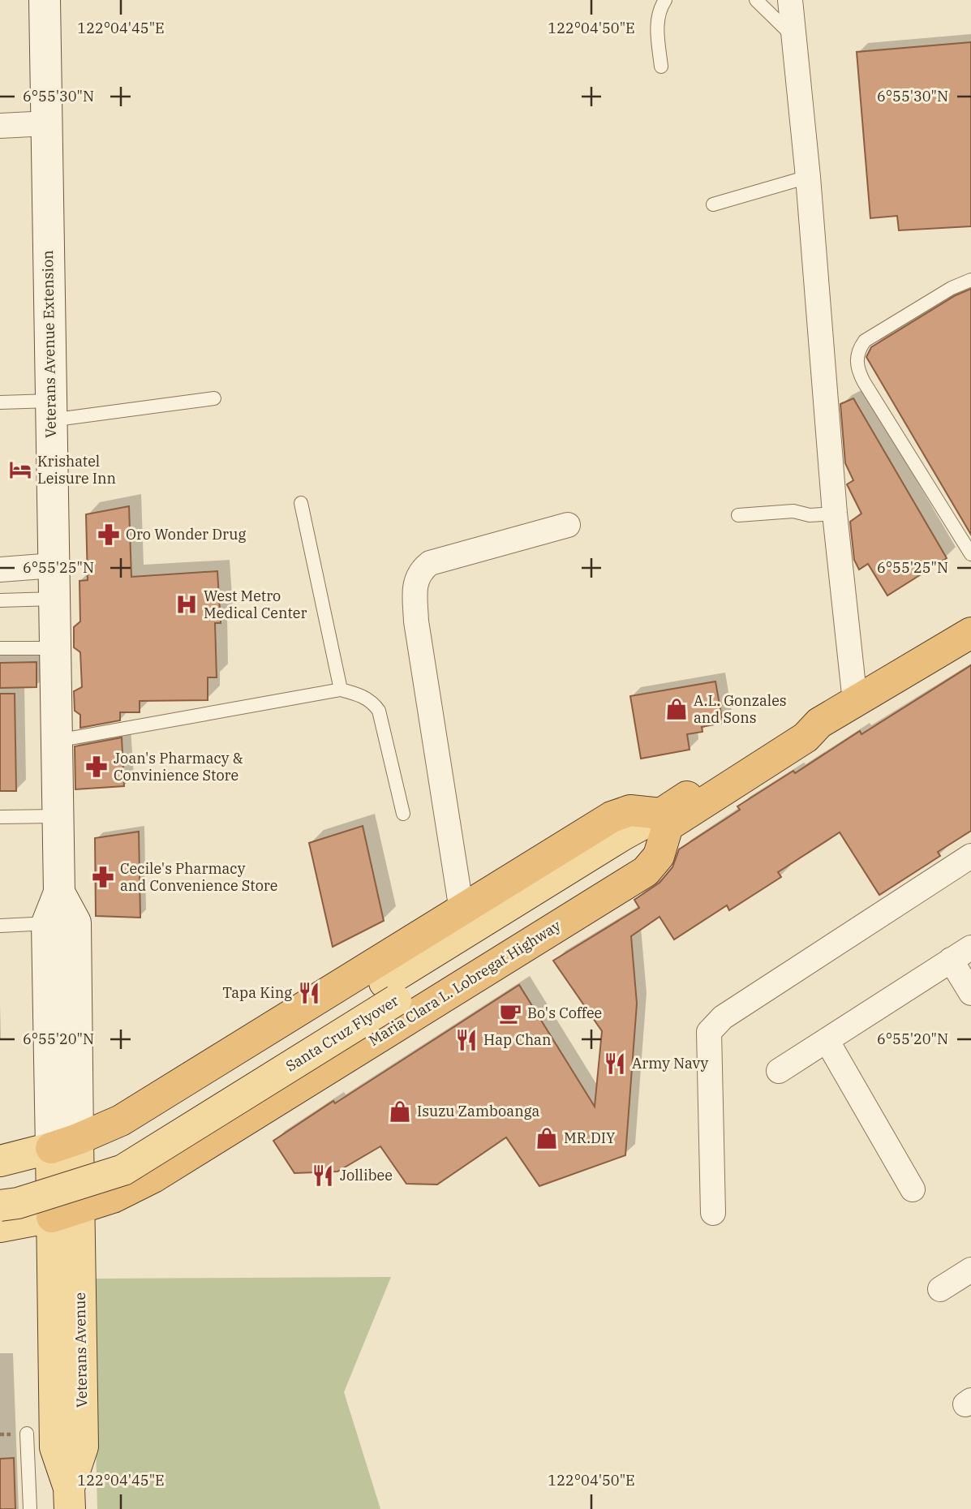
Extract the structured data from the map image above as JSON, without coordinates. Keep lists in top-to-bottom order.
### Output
{
  "streets": {
    "highway": ["Maria Clara L. Lobregat Highway"],
    "main road": ["Veterans Avenue Extension", "Santa Cruz Flyover", "Veterans Avenue"]
  },
  "crossings": [
    ["Veterans Avenue Extension", "Veterans Avenue"],
    ["Maria Clara L. Lobregat Highway", "Santa Cruz Flyover"],
    ["Maria Clara L. Lobregat Highway", "Veterans Avenue"]
  ],
  "places": {
    "hotel": ["Krishatel Leisure Inn"],
    "pharmacy": ["Oro Wonder Drug", "Joan's Pharmacy & Convinience Store", "Cecile's Pharmacy and Convenience Store"],
    "hospital": ["West Metro Medical Center"],
    "shop": ["A.L. Gonzales and Sons", "Isuzu Zamboanga", "MR.DIY"],
    "restaurant": [
      "Tapa King",
      "Hap Chan",
      "Army Navy",
      "Jollibee"
    ],
    "cafe": ["Bo's Coffee"]
  },
  "coordinates": [
    "122°04'45\"E",
    "122°04'50\"E",
    "6°55'30\"N",
    "6°55'25\"N",
    "6°55'20\"N"
  ]
}
